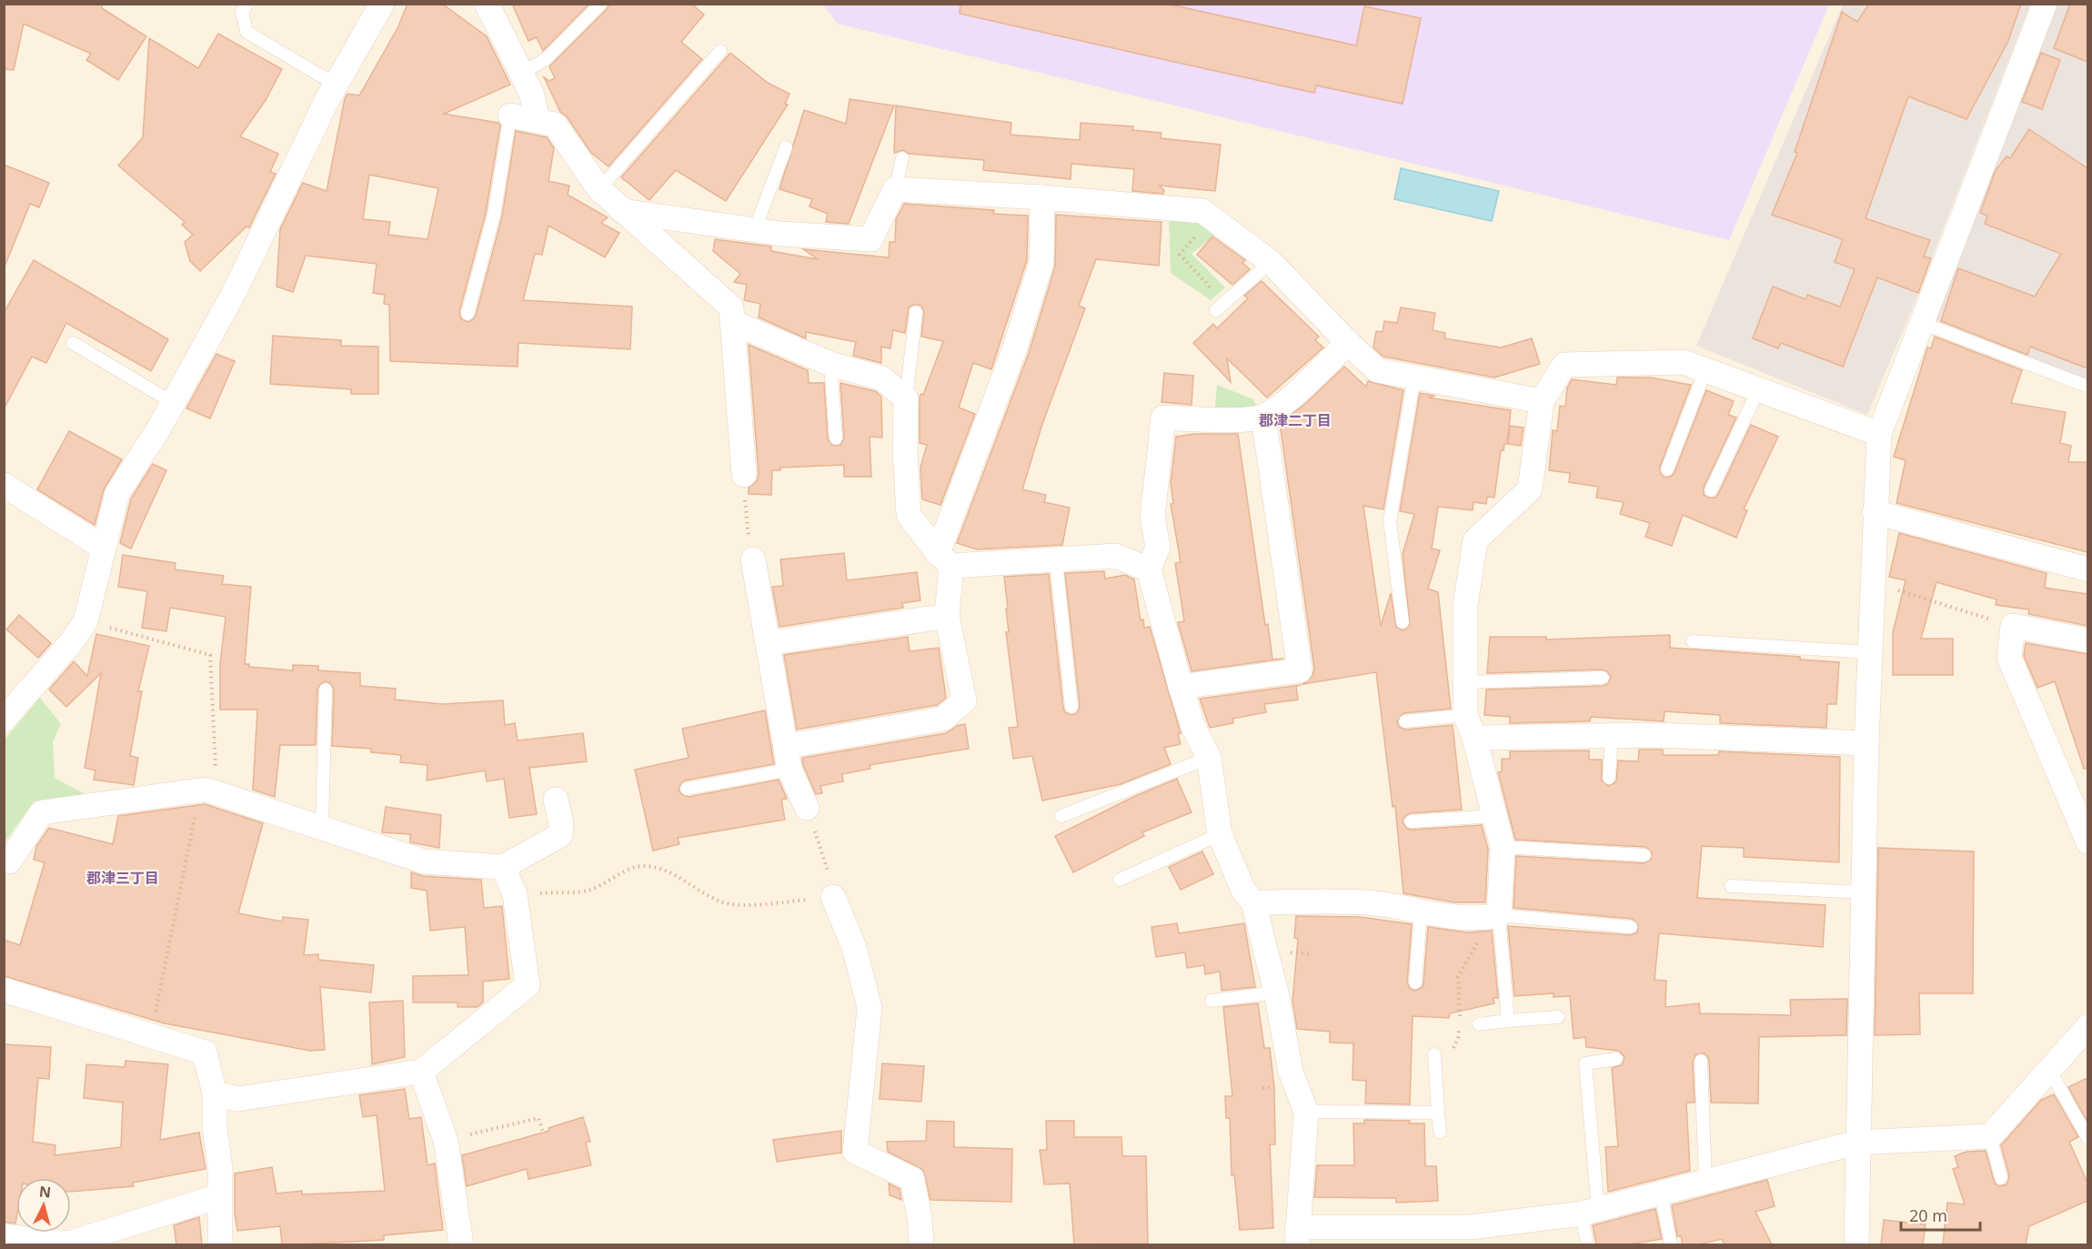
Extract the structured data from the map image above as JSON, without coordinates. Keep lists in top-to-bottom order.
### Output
{
  "districts": ["郡津二丁目", "郡津三丁目"],
  "scale_bar": "20 m",
  "north": "top"
}
